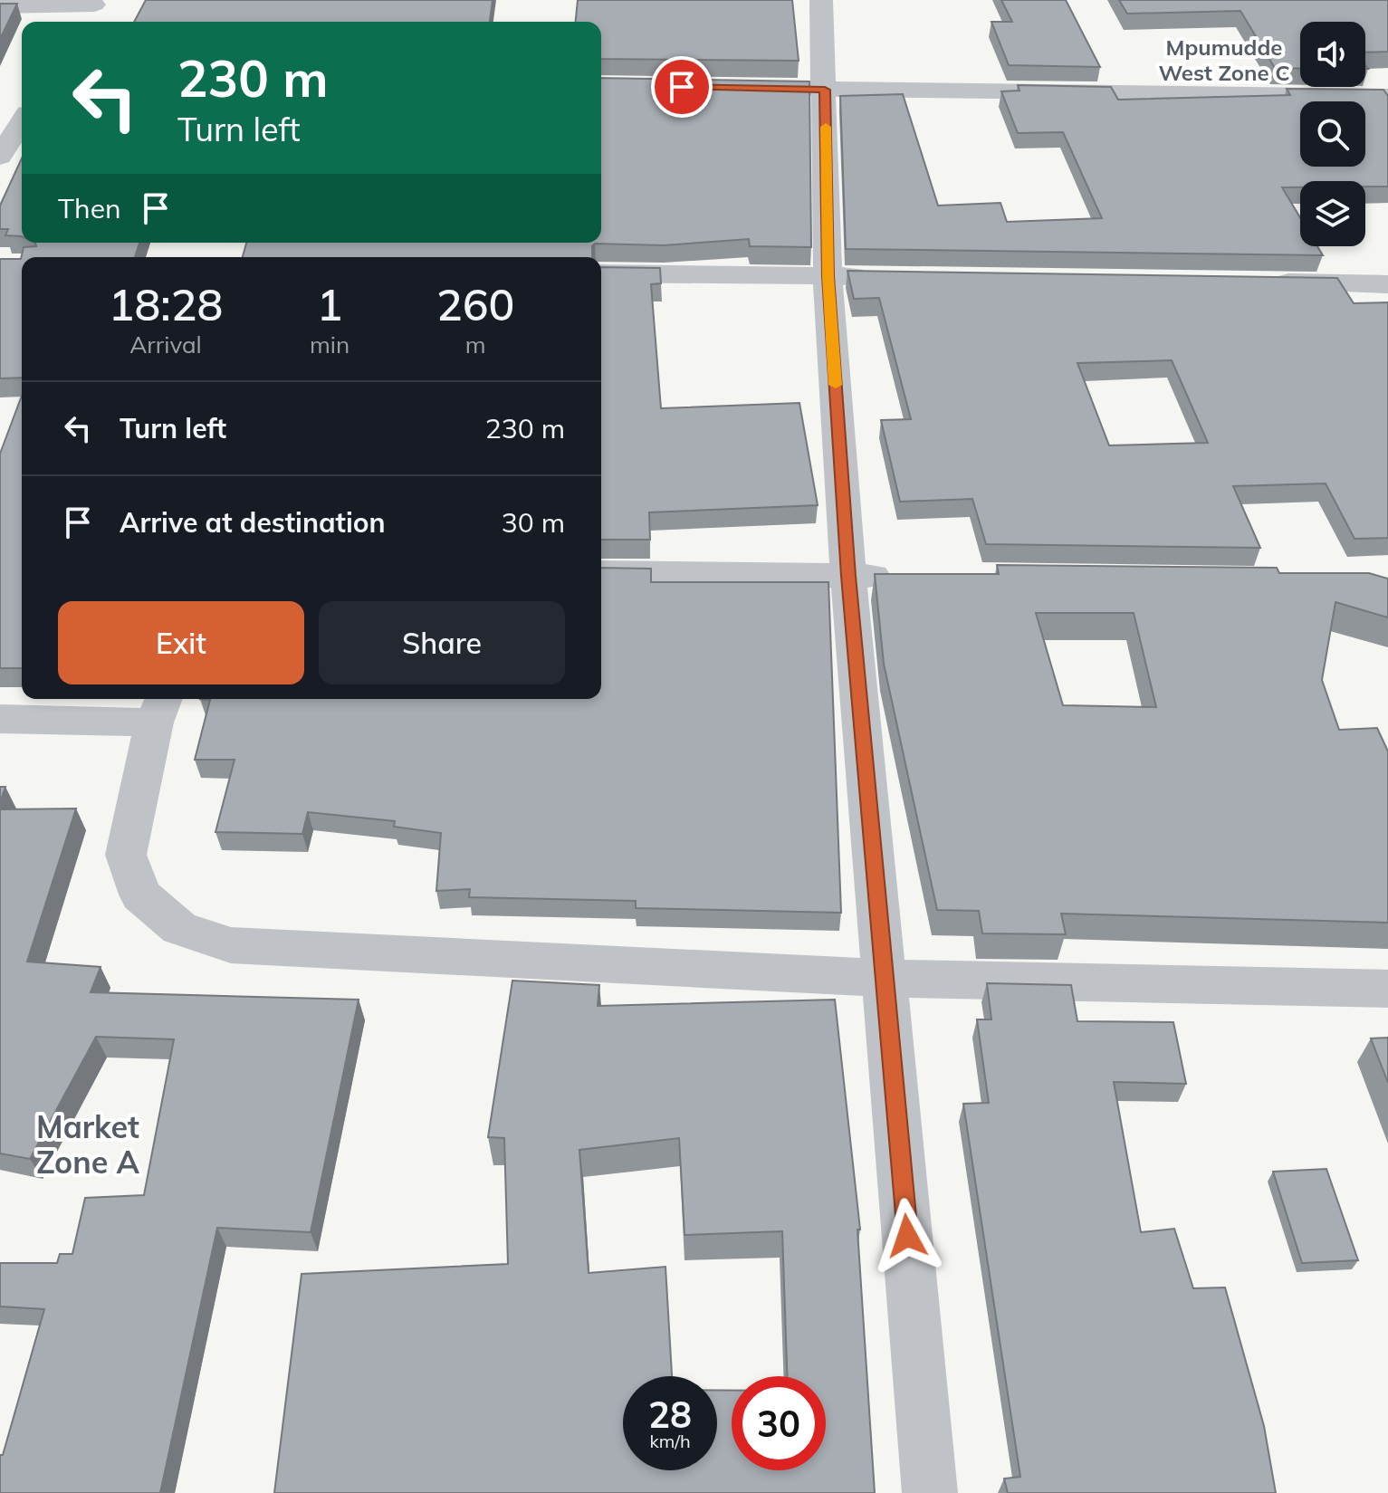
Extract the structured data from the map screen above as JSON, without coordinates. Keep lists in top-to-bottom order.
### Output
{
  "districts": ["Mpumudde West Zone C", "Market Zone A"],
  "page": {
    "turn": ["230 m", "Turn left"],
    "then": "Then",
    "eta": [
      "18:28",
      "Arrival",
      "1",
      "min",
      "260",
      "m"
    ],
    "list": [
      {
        "name": "Turn left",
        "value": "230 m"
      },
      {
        "name": "Arrive at destination",
        "value": "30 m"
      }
    ],
    "buttons": ["Exit", "Share"],
    "speed": "28 km/h",
    "limit": "30"
  }
}
